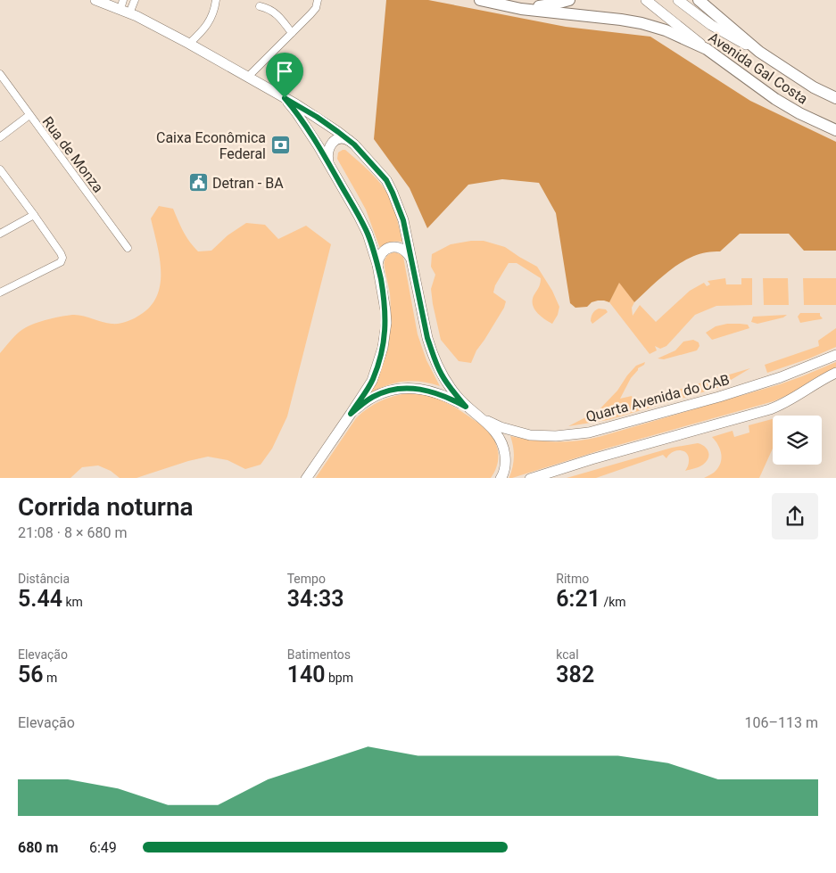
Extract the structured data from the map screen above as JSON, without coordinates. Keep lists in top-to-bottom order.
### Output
{
  "streets": {
    "main road": ["Avenida Gal Costa", "Quarta Avenida do CAB"],
    "street": ["Rua de Monza"]
  },
  "places": {
    "bank": ["Caixa Econômica Federal"],
    "public building": ["Detran - BA"]
  },
  "page": {
    "heading": ["Corrida noturna", "21:08 · 8 × 680 m"],
    "stats": [
      ["Distância", "5.44 km"],
      ["Tempo", "34:33"],
      ["Ritmo", "6:21 /km"],
      ["Elevação", "56 m"],
      ["Batimentos", "140 bpm"],
      ["kcal", "382"]
    ],
    "chart": ["Elevação", "106–113 m"],
    "list": [
      {
        "name": "680 m",
        "note": "6:49"
      }
    ]
  }
}
